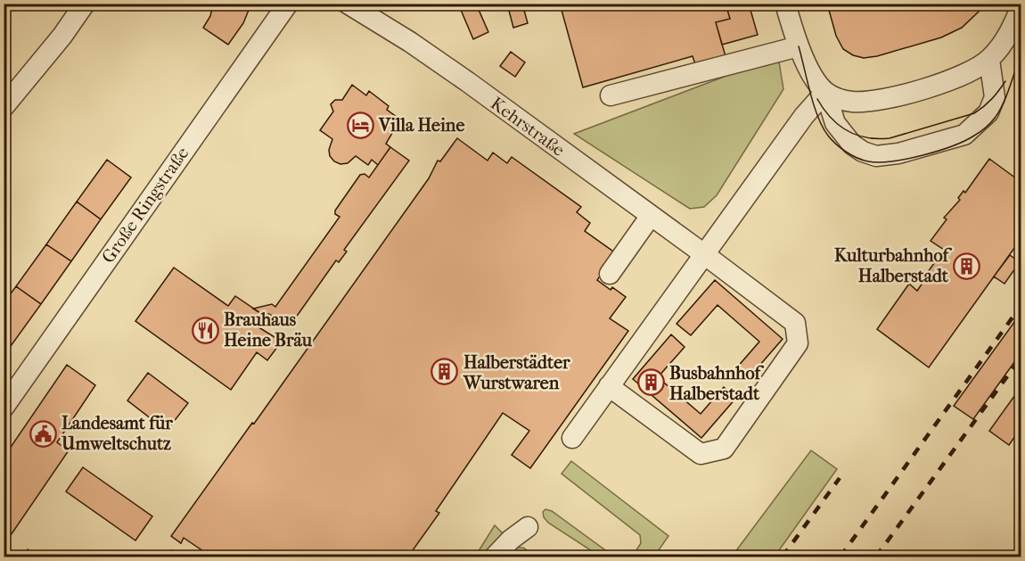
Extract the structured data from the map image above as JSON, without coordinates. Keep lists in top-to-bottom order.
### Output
{
  "streets": {
    "street": ["Kehrstraße", "Große Ringstraße"]
  },
  "places": {
    "hotel": ["Villa Heine"],
    "building": ["Kulturbahnhof Halberstadt", "Halberstädter Wurstwaren", "Busbahnhof Halberstadt"],
    "restaurant": ["Brauhaus Heine Bräu"],
    "public building": ["Landesamt für Umweltschutz"]
  }
}
